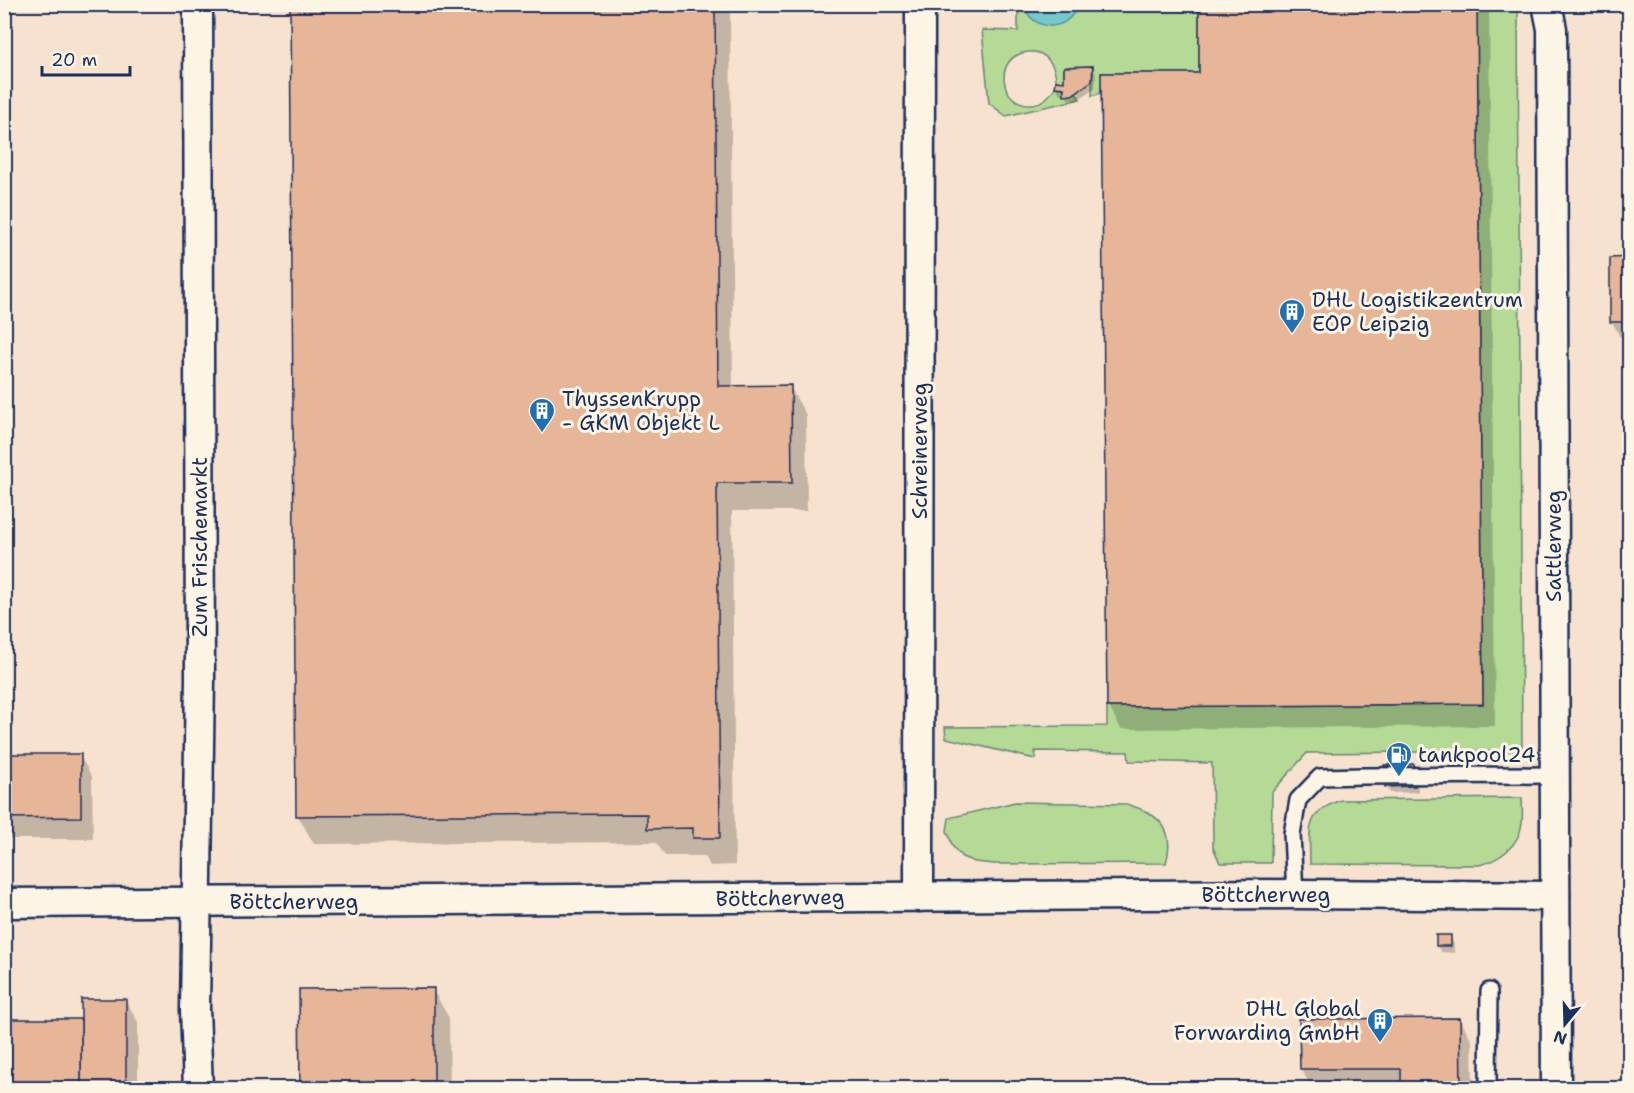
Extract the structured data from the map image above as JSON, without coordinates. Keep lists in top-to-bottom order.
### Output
{
  "streets": {
    "street": [
      "Schreinerweg",
      "Sattlerweg",
      "Zum Frischemarkt",
      "Böttcherweg"
    ]
  },
  "crossings": [
    ["Schreinerweg", "Böttcherweg"],
    ["Sattlerweg", "Böttcherweg"],
    ["Zum Frischemarkt", "Böttcherweg"]
  ],
  "places": {
    "building": ["DHL Logistikzentrum EOP Leipzig", "ThyssenKrupp - GKM Objekt L", "DHL Global Forwarding GmbH"],
    "fuel station": ["tankpool24"]
  },
  "scale_bar": "20 m",
  "north": "bottom"
}
